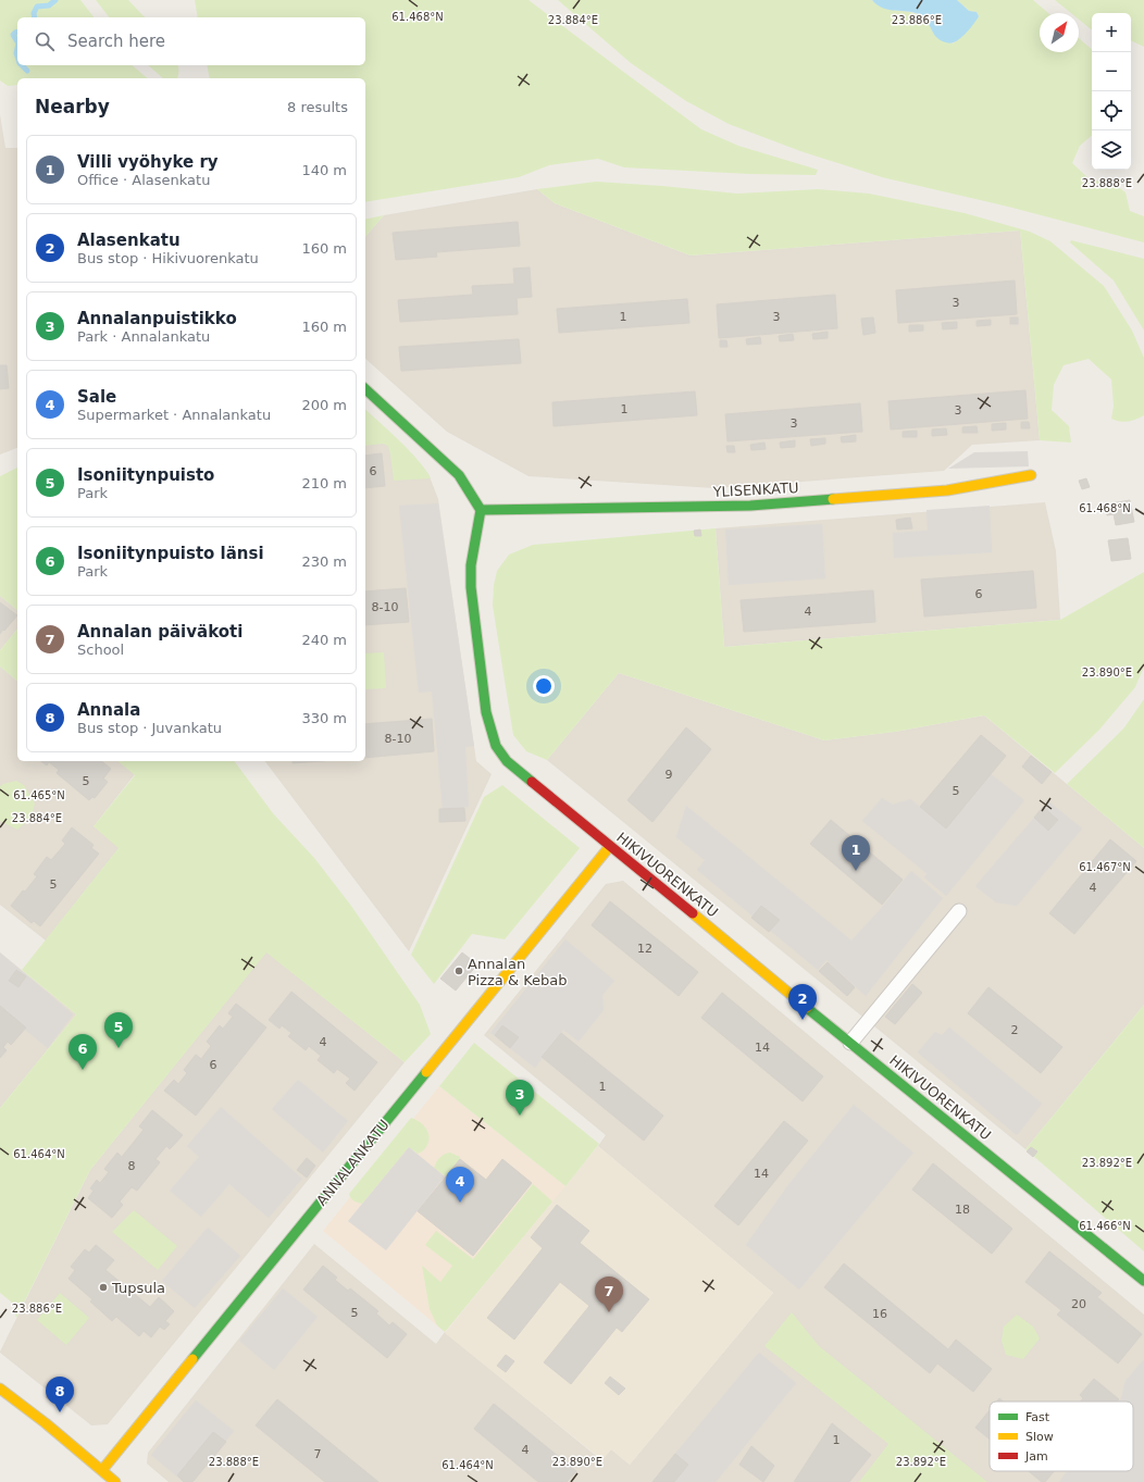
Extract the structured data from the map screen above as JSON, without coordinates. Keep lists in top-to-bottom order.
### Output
{
  "streets": {
    "street": ["YLISENKATU", "HIKIVUORENKATU", "ANNALANKATU"]
  },
  "crossings": [
    ["YLISENKATU", "HIKIVUORENKATU"],
    ["HIKIVUORENKATU", "ANNALANKATU"]
  ],
  "places": ["Annalan Pizza & Kebab", "Tupsula"],
  "house_numbers": [
    "3",
    "1",
    "3",
    "1",
    "3",
    "3",
    "6",
    "6",
    "8-10",
    "4",
    "8-10",
    "9",
    "5",
    "5",
    "5",
    "4",
    "12",
    "2",
    "4",
    "14",
    "6",
    "1",
    "8",
    "14",
    "18",
    "20",
    "5",
    "16",
    "1",
    "4",
    "7"
  ],
  "legend": ["Fast", "Slow", "Jam"],
  "north": "top right",
  "page": {
    "map_buttons": ["+", "−"],
    "search": "Search here",
    "heading": ["Nearby", "8 results"],
    "list": [
      {
        "mark": "1",
        "name": "Villi vyöhyke ry",
        "note": "Office · Alasenkatu",
        "value": "140 m"
      },
      {
        "mark": "2",
        "name": "Alasenkatu",
        "note": "Bus stop · Hikivuorenkatu",
        "value": "160 m"
      },
      {
        "mark": "3",
        "name": "Annalanpuistikko",
        "note": "Park · Annalankatu",
        "value": "160 m"
      },
      {
        "mark": "4",
        "name": "Sale",
        "note": "Supermarket · Annalankatu",
        "value": "200 m"
      },
      {
        "mark": "5",
        "name": "Isoniitynpuisto",
        "note": "Park",
        "value": "210 m"
      },
      {
        "mark": "6",
        "name": "Isoniitynpuisto länsi",
        "note": "Park",
        "value": "230 m"
      },
      {
        "mark": "7",
        "name": "Annalan päiväkoti",
        "note": "School",
        "value": "240 m"
      },
      {
        "mark": "8",
        "name": "Annala",
        "note": "Bus stop · Juvankatu",
        "value": "330 m"
      }
    ],
    "pins": [
      "1",
      "2",
      "5",
      "6",
      "3",
      "4",
      "7",
      "8"
    ]
  },
  "coordinates": [
    "61.468°N",
    "23.884°E",
    "23.886°E",
    "23.888°E",
    "23.890°E",
    "61.465°N",
    "61.467°N",
    "61.464°N",
    "23.892°E",
    "61.466°N"
  ]
}
